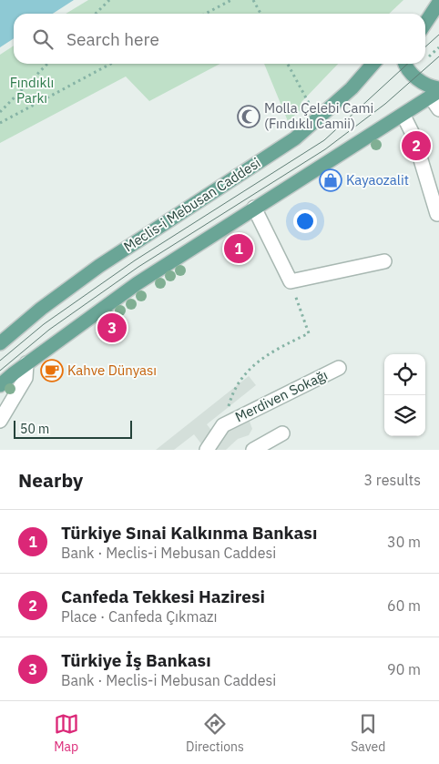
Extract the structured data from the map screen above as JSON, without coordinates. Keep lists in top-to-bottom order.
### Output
{
  "streets": {
    "main road": ["Meclis-i Mebusan Caddesi"],
    "street": ["Merdiven Sokağı"]
  },
  "parks": ["Fındıklı Parkı"],
  "places": {
    "mosque": ["Molla Çelebi Cami (Fındıklı Camii)"],
    "shop": ["Kayaozalit"],
    "cafe": ["Kahve Dünyası"]
  },
  "scale_bar": "50 m",
  "page": {
    "search": "Search here",
    "pins": ["2", "1", "3"],
    "scale": "50 m",
    "heading": ["Nearby", "3 results"],
    "list": [
      {
        "mark": "1",
        "name": "Türkiye Sınai Kalkınma Bankası",
        "note": "Bank · Meclis-i Mebusan Caddesi",
        "value": "30 m"
      },
      {
        "mark": "2",
        "name": "Canfeda Tekkesi Haziresi",
        "note": "Place · Canfeda Çıkmazı",
        "value": "60 m"
      },
      {
        "mark": "3",
        "name": "Türkiye İş Bankası",
        "note": "Bank · Meclis-i Mebusan Caddesi",
        "value": "90 m"
      }
    ],
    "nav": ["Map", "Directions", "Saved"]
  }
}
